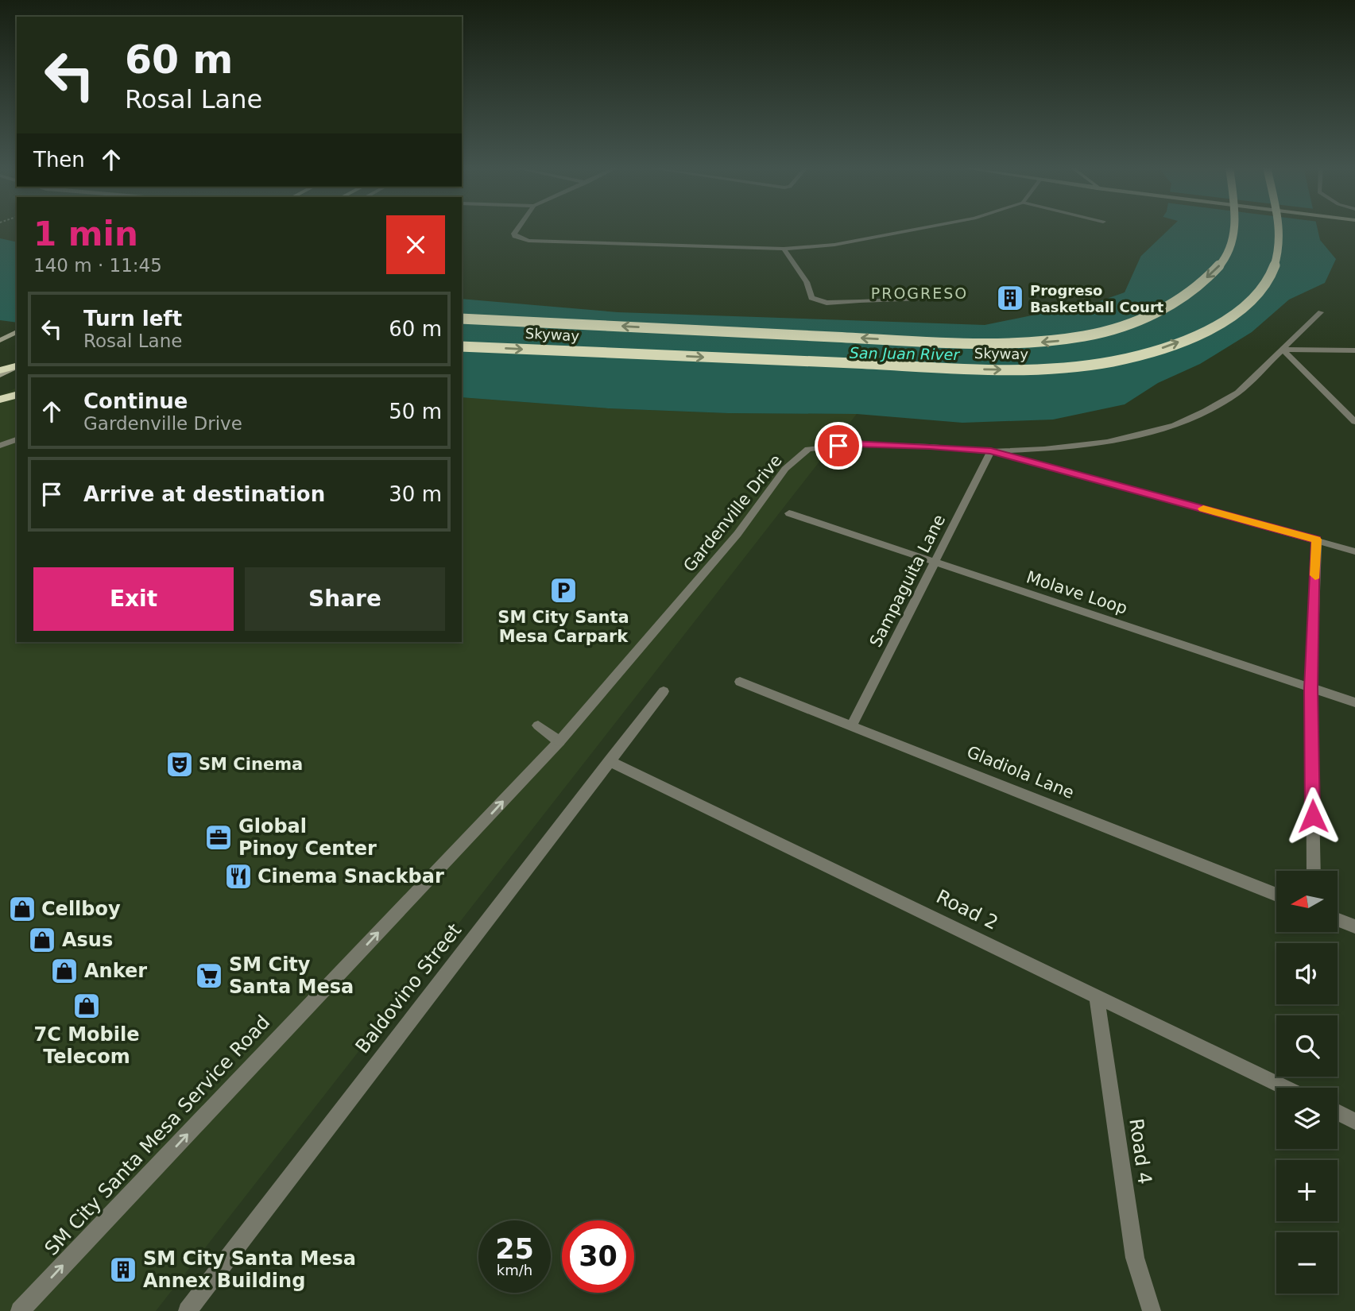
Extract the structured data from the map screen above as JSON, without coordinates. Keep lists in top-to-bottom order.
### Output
{
  "streets": {
    "highway": ["Skyway"],
    "street": [
      "Gardenville Drive",
      "Sampaguita Lane",
      "Molave Loop",
      "Gladiola Lane",
      "Road 2",
      "Baldovino Street",
      "SM City Santa Mesa Service Road",
      "Road 4"
    ]
  },
  "crossings": [
    ["Gardenville Drive", "Sampaguita Lane"],
    ["Gardenville Drive", "SM City Santa Mesa Service Road"],
    ["Sampaguita Lane", "Molave Loop"],
    ["Sampaguita Lane", "Gladiola Lane"],
    ["Road 2", "Baldovino Street"],
    ["Road 2", "Road 4"]
  ],
  "one_way": ["SM City Santa Mesa Service Road"],
  "districts": ["PROGRESO"],
  "water": ["San Juan River"],
  "places": {
    "building": ["Progreso Basketball Court", "SM City Santa Mesa Annex Building"],
    "parking": ["SM City Santa Mesa Carpark"],
    "theatre": ["SM Cinema"],
    "office": ["Global Pinoy Center"],
    "restaurant": ["Cinema Snackbar"],
    "shop": [
      "Cellboy",
      "Asus",
      "Anker",
      "7C Mobile Telecom"
    ],
    "supermarket": ["SM City Santa Mesa"]
  },
  "north": "left",
  "page": {
    "turn": ["60 m", "Rosal Lane"],
    "then": "Then",
    "heading": ["1 min", "140 m · 11:45"],
    "list": [
      {
        "name": "Turn left",
        "note": "Rosal Lane",
        "value": "60 m"
      },
      {
        "name": "Continue",
        "note": "Gardenville Drive",
        "value": "50 m"
      },
      {
        "name": "Arrive at destination",
        "value": "30 m"
      }
    ],
    "buttons": ["Exit", "Share"],
    "map_buttons": ["+", "−"],
    "speed": "25 km/h",
    "limit": "30"
  }
}
